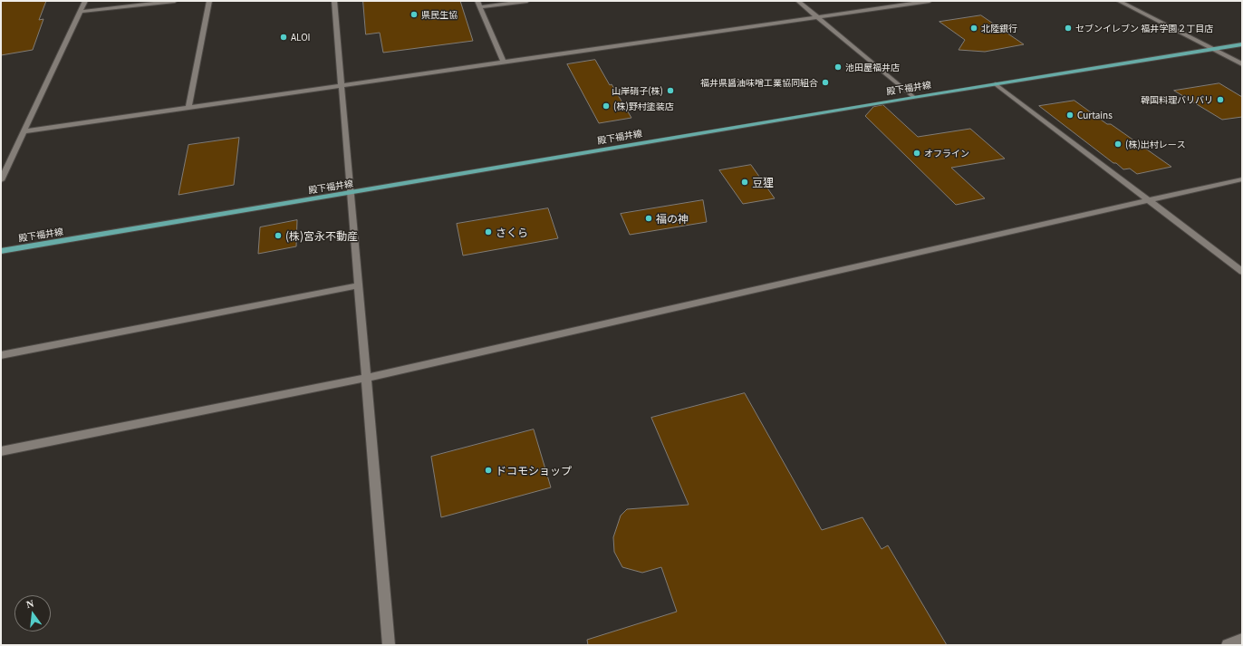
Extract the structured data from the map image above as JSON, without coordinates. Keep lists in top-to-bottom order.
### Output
{
  "streets": {
    "main road": ["殿下福井線"]
  },
  "places": [
    "県民生協",
    "北陸銀行",
    "セブンイレブン 福井学園２丁目店",
    "ALOI",
    "池田屋福井店",
    "福井県醤油味噌工業協同組合",
    "山岸硝子(株)",
    "韓国料理バリバリ",
    "(株)野村塗装店",
    "Curtains",
    "(株)出村レース",
    "オフライン",
    "豆狸",
    "福の神",
    "さくら",
    "(株)宮永不動産",
    "ドコモショップ"
  ],
  "north": "top"
}
